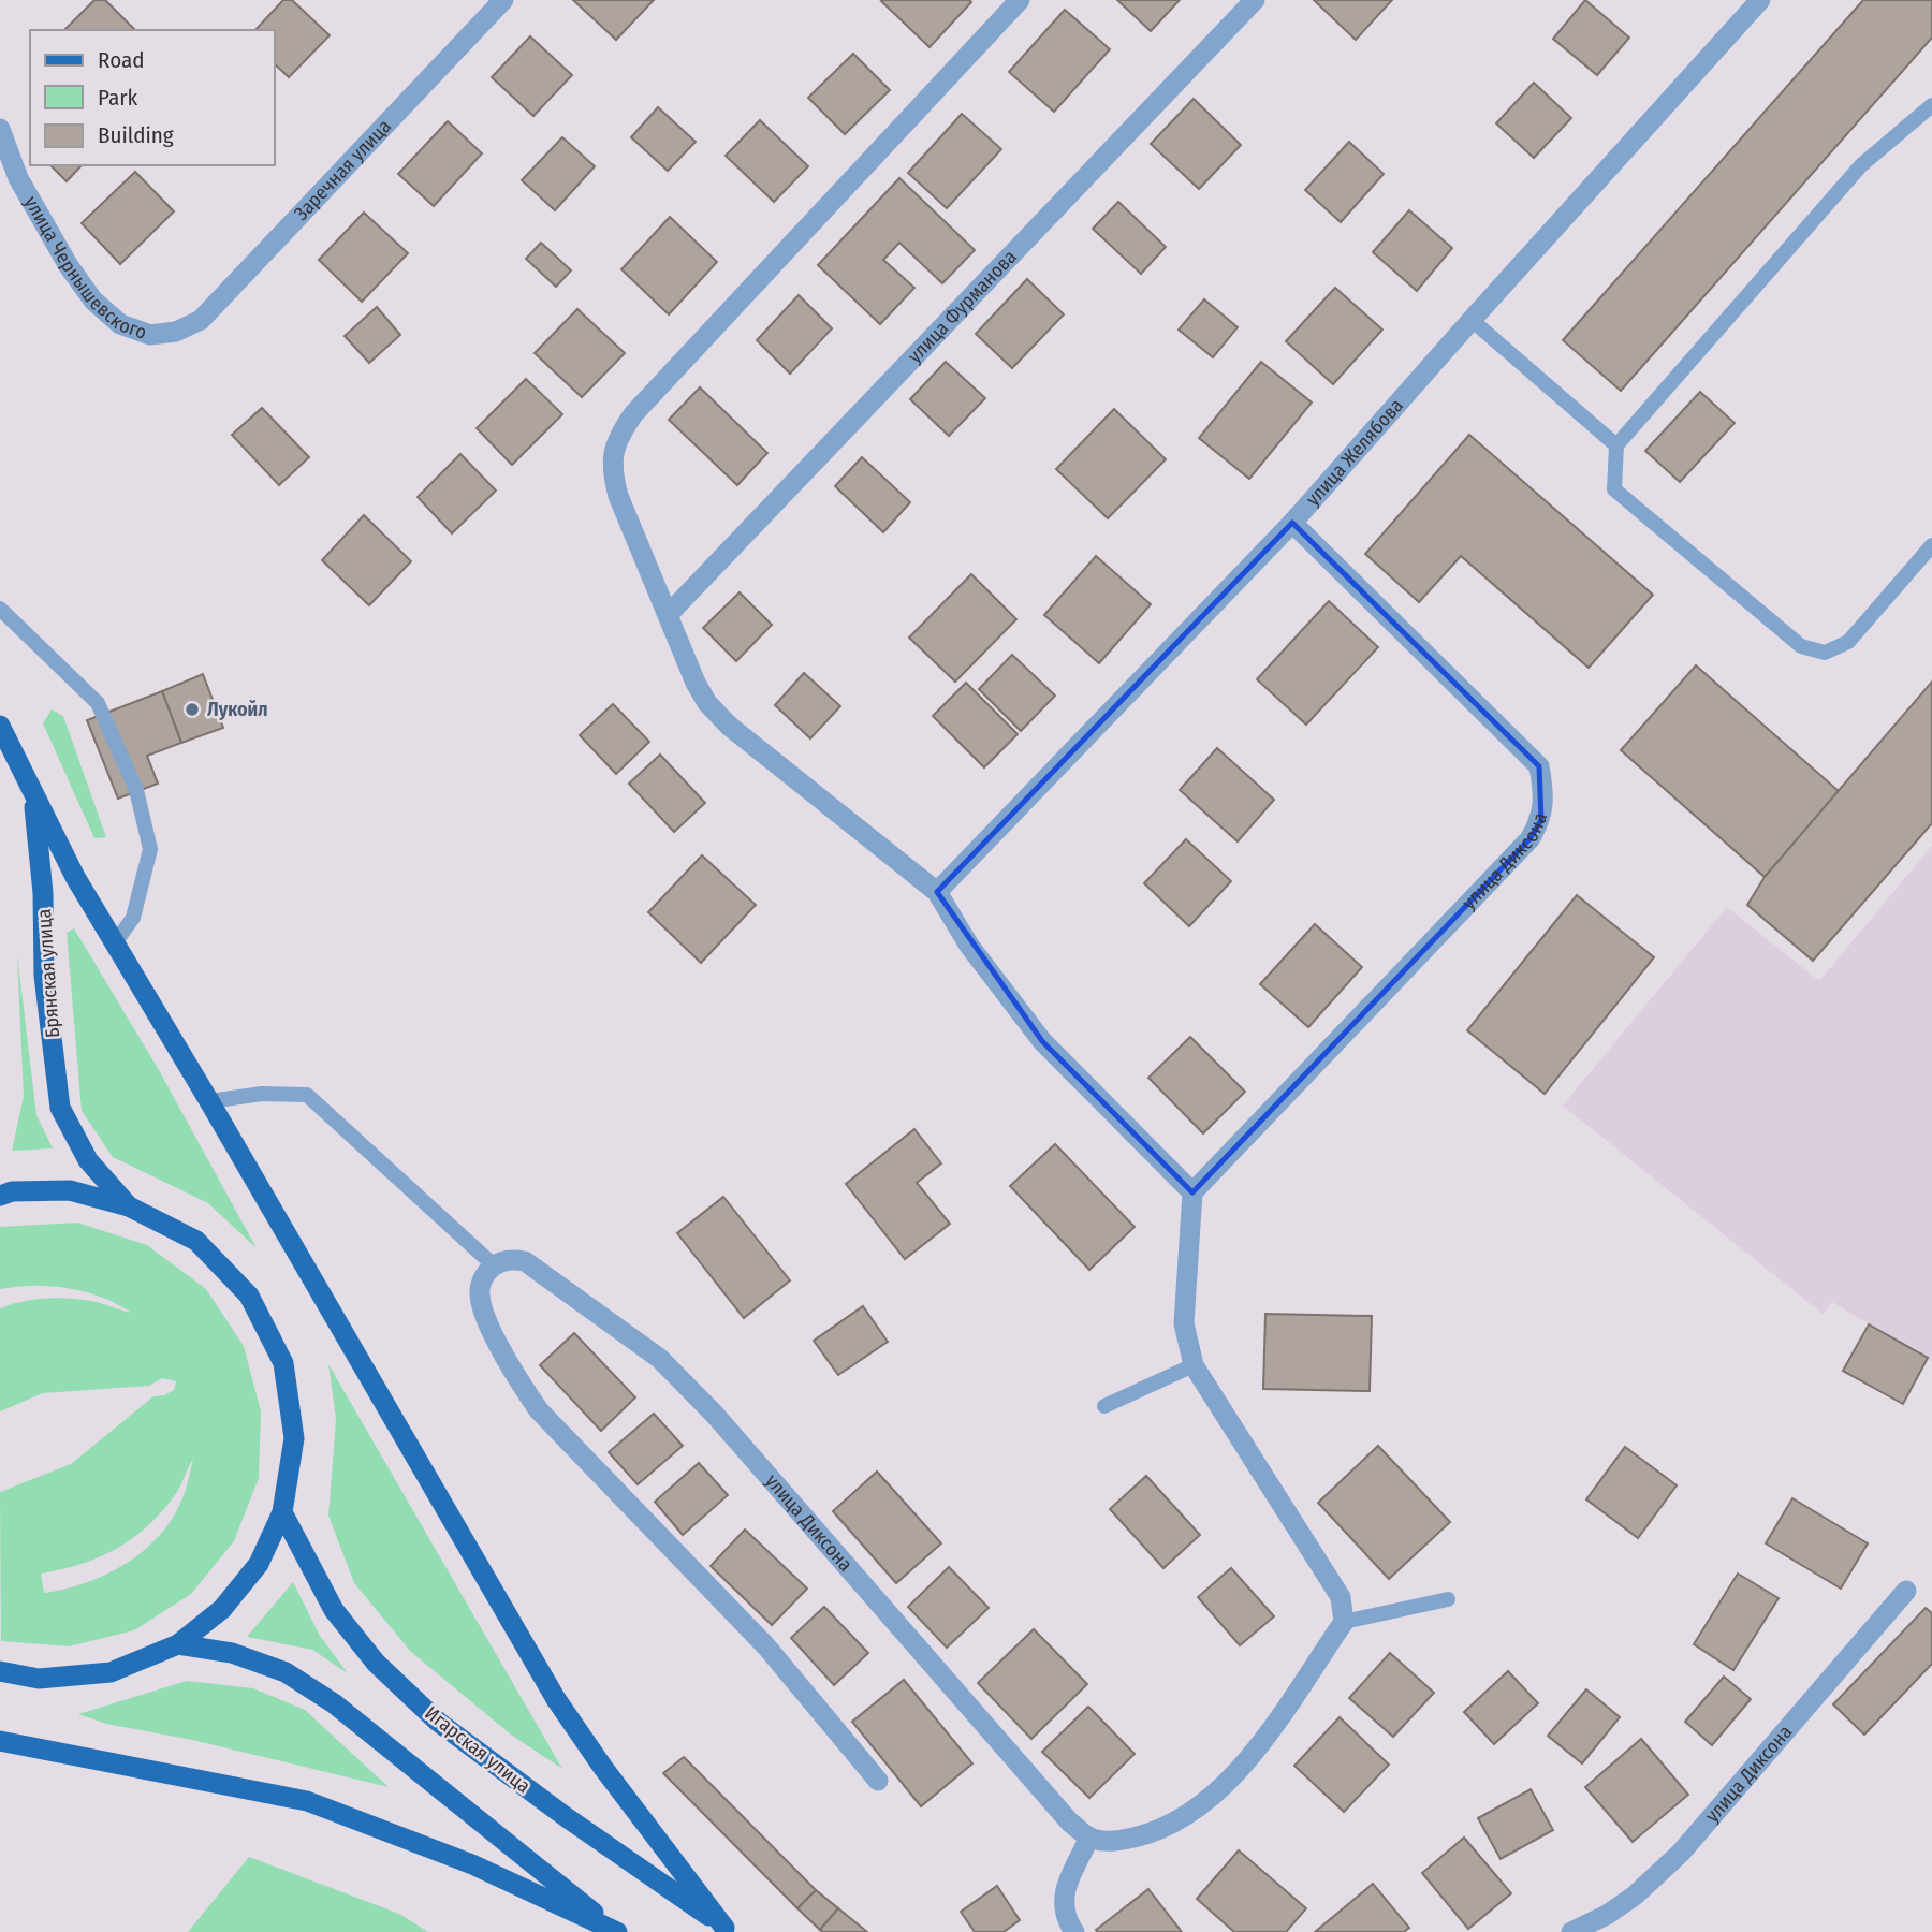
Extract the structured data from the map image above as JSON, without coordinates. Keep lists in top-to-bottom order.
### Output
{
  "streets": {
    "main road": ["Брянская улица", "Игарская улица"],
    "street": [
      "Заречная улица",
      "улица Чернышевского",
      "улица Фурманова",
      "улица Желябова",
      "улица Диксона"
    ]
  },
  "crossings": [
    ["Заречная улица", "улица Чернышевского"],
    ["улица Желябова", "улица Диксона"]
  ],
  "places": ["Лукойл"],
  "legend": ["Road", "Park", "Building"]
}
